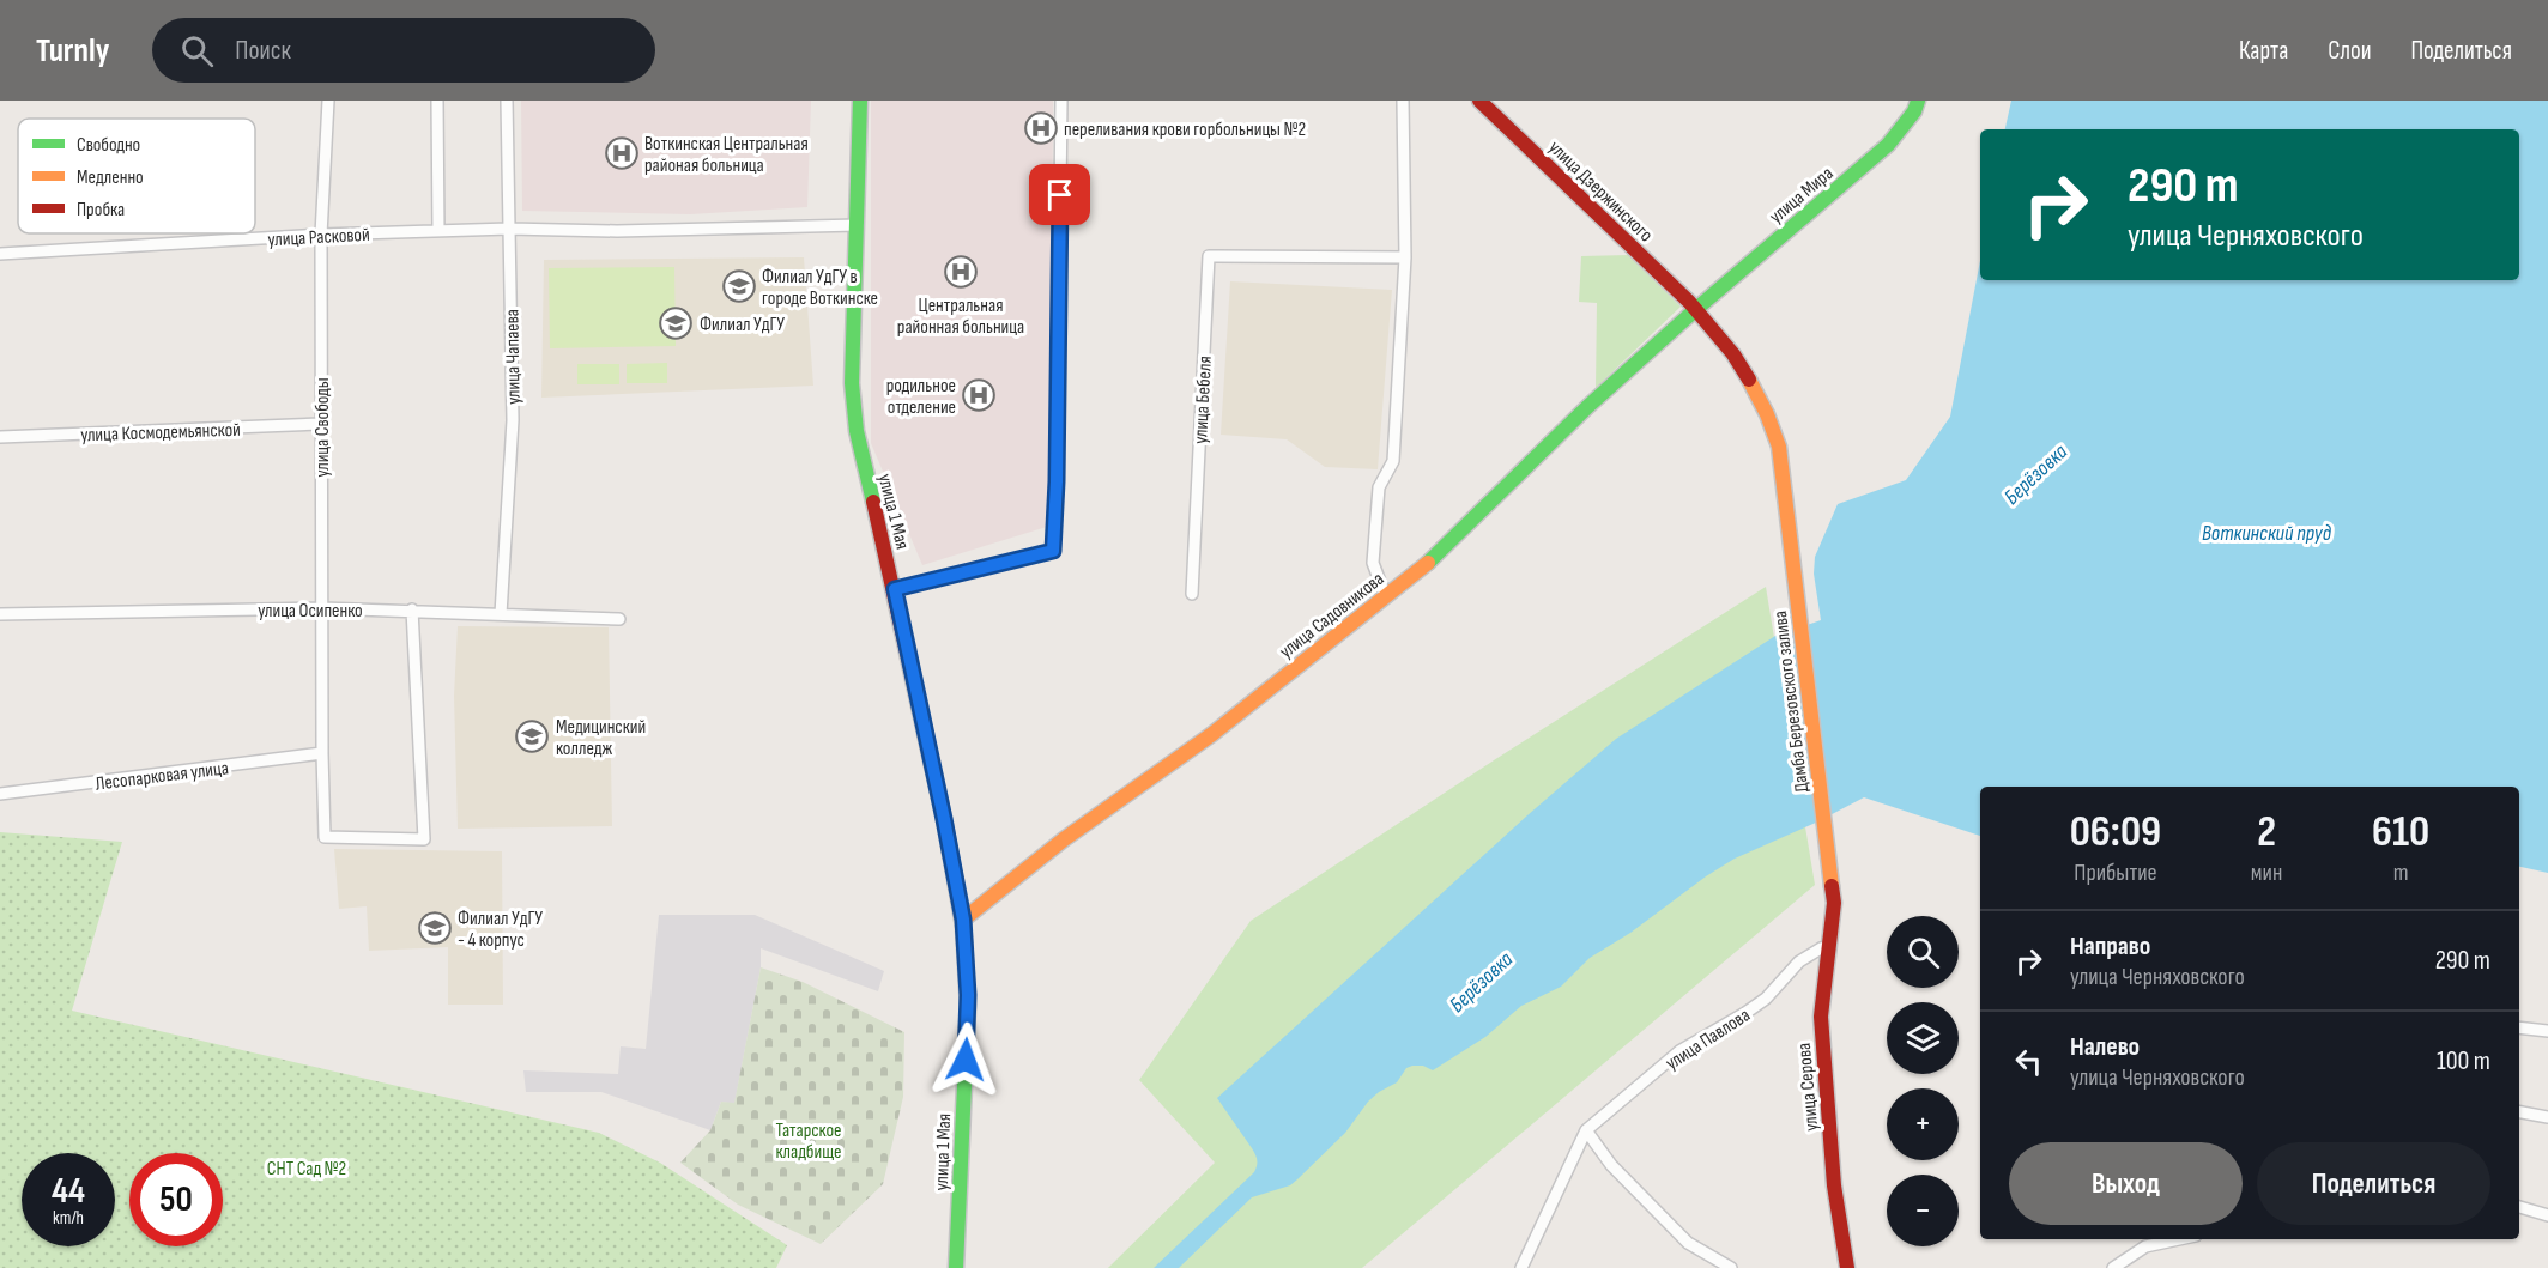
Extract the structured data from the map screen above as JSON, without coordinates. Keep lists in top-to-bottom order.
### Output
{
  "streets": {
    "main road": [
      "улица Дзержинского",
      "улица Мира",
      "улица 1 Мая",
      "улица Садовникова",
      "Дамба Березовского залива",
      "улица Серова"
    ],
    "street": [
      "улица Расковой",
      "улица Чапаева",
      "улица Бебеля",
      "улица Свободы",
      "улица Космодемьянской",
      "улица Осипенко",
      "Лесопарковая улица",
      "улица Павлова"
    ]
  },
  "crossings": [
    ["улица Дзержинского", "улица Мира"],
    ["улица Дзержинского", "улица Садовникова"],
    ["улица Дзержинского", "Дамба Березовского залива"],
    ["улица Мира", "улица Садовникова"],
    ["улица Расковой", "улица Чапаева"],
    ["улица Расковой", "улица Свободы"],
    ["улица Расковой", "улица 1 Мая"],
    ["улица Чапаева", "улица Осипенко"],
    ["улица Свободы", "улица Космодемьянской"],
    ["улица Свободы", "улица Осипенко"],
    ["улица Свободы", "Лесопарковая улица"],
    ["улица 1 Мая", "улица Садовникова"],
    ["Дамба Березовского залива", "улица Серова"],
    ["улица Павлова", "улица Серова"]
  ],
  "water": ["Берёзовка", "Воткинский пруд"],
  "parks": ["Татарское кладбище", "СНТ Сад №2"],
  "places": {
    "hospital": [
      "переливания крови горбольницы №2",
      "Воткинская Центральная районая больница",
      "Центральная районная больница",
      "родильное отделение"
    ],
    "school or university": [
      "Филиал УдГУ в городе Воткинске",
      "Филиал УдГУ",
      "Медицинский колледж",
      "Филиал УдГУ - 4 корпус"
    ]
  },
  "legend": ["Свободно", "Медленно", "Пробка"],
  "page": {
    "header": "Turnly",
    "search": "Поиск",
    "nav": ["Карта", "Слои", "Поделиться"],
    "turn": ["290 m", "улица Черняховского"],
    "eta": [
      "06:09",
      "Прибытие",
      "2",
      "мин",
      "610",
      "m"
    ],
    "list": [
      {
        "name": "Направо",
        "note": "улица Черняховского",
        "value": "290 m"
      },
      {
        "name": "Налево",
        "note": "улица Черняховского",
        "value": "100 m"
      }
    ],
    "map_buttons": ["+", "−"],
    "buttons": ["Выход", "Поделиться"],
    "speed": "44 km/h",
    "limit": "50"
  }
}
